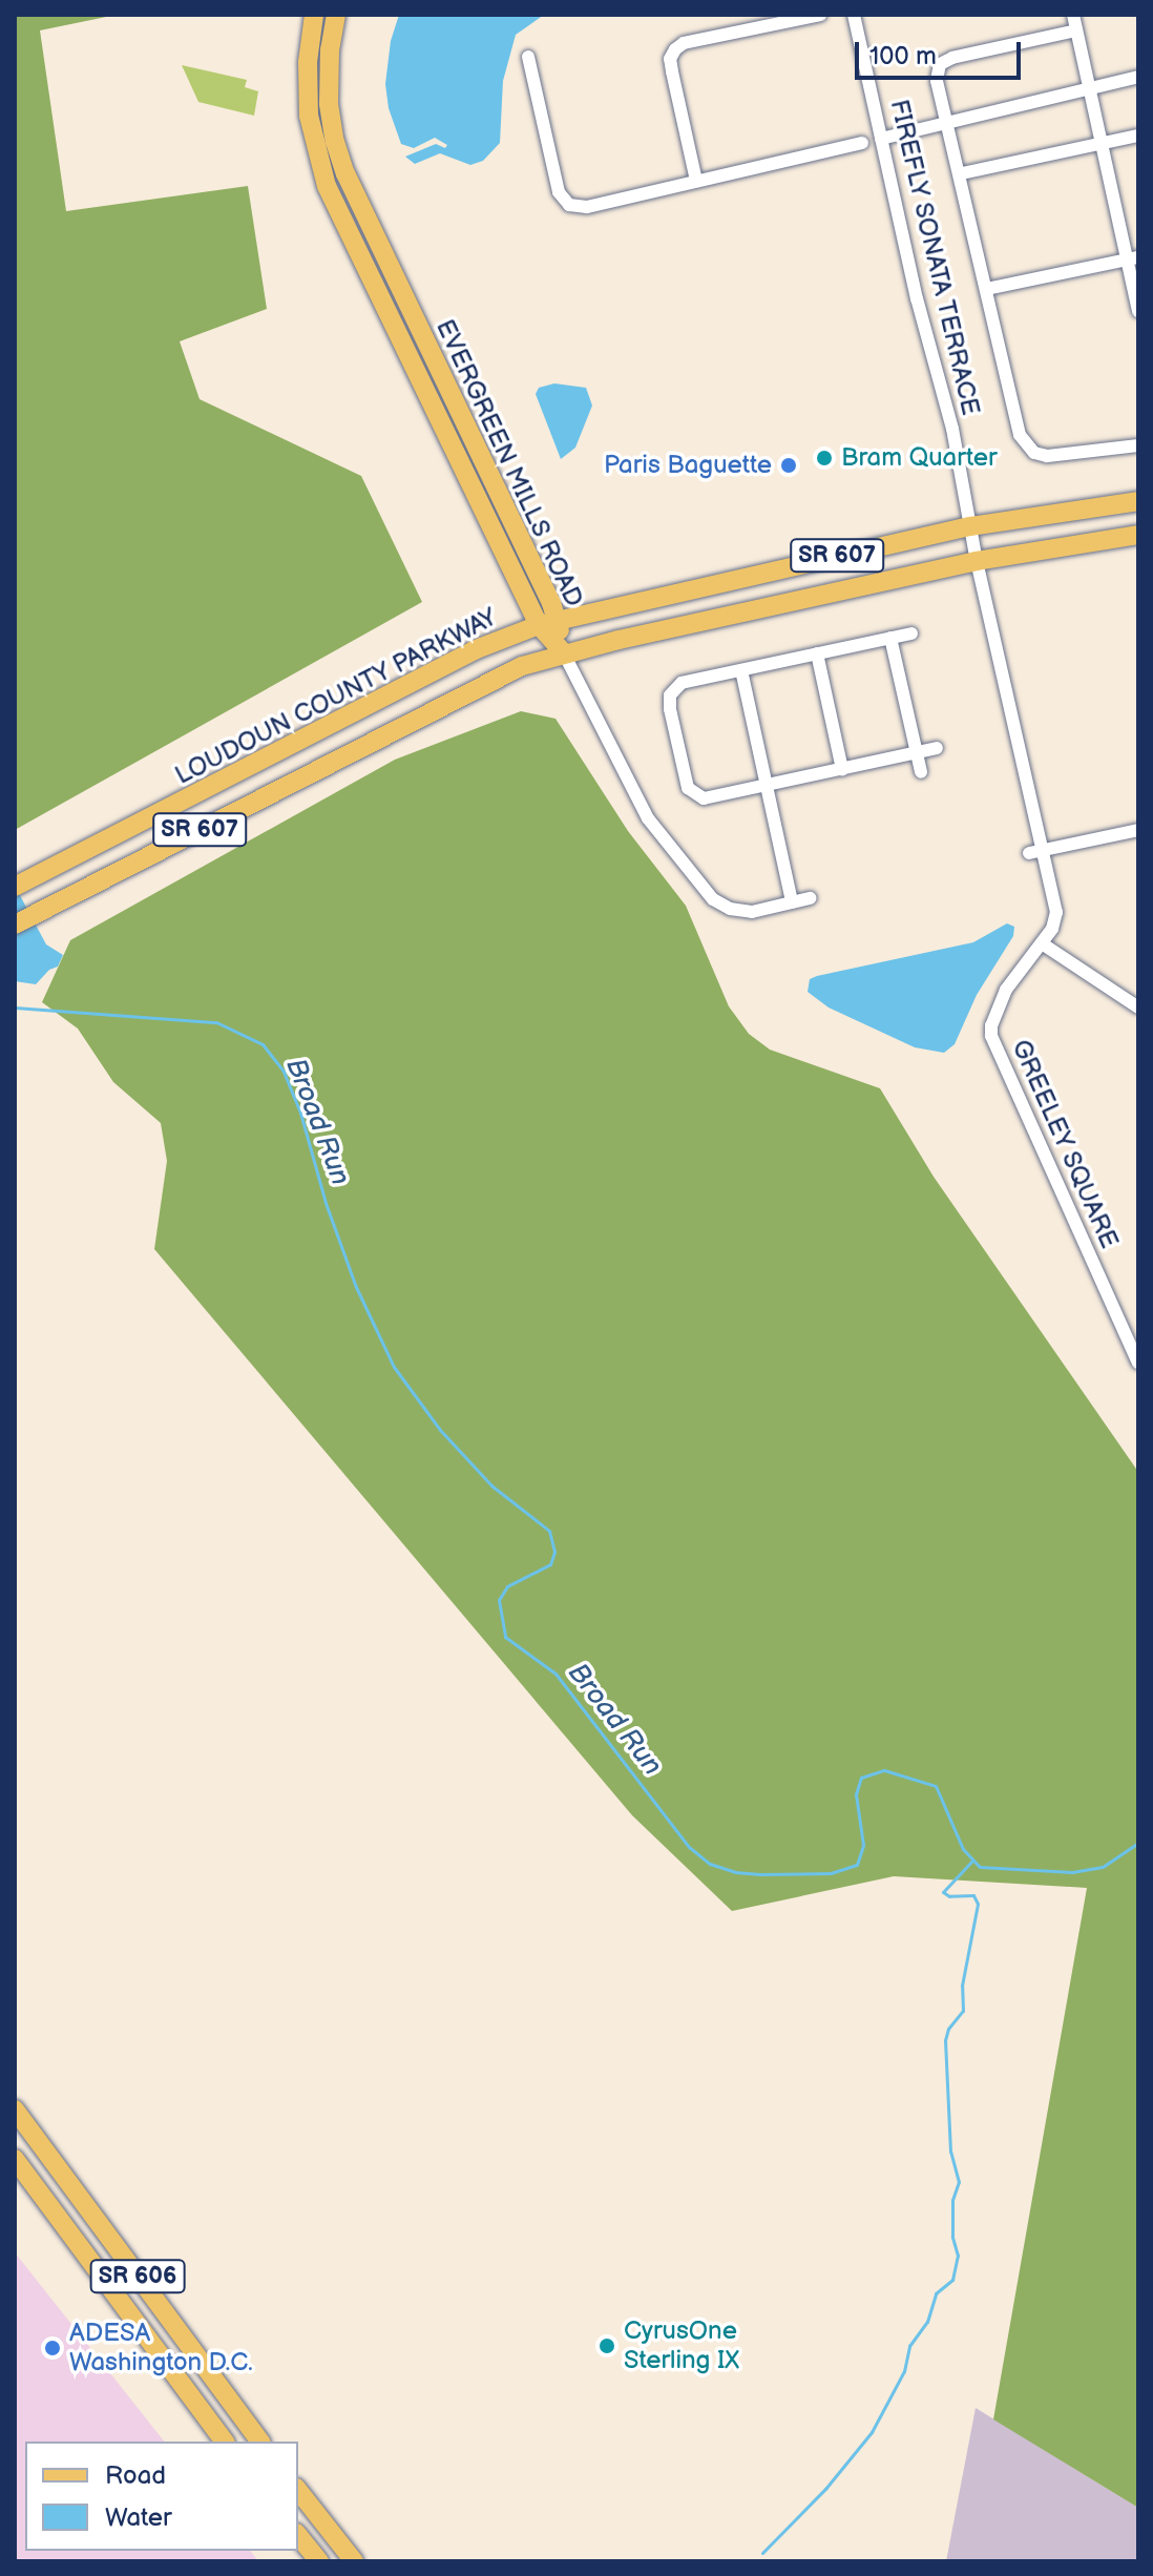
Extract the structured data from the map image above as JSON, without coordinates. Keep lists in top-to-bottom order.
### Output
{
  "streets": {
    "main road": [
      "EVERGREEN MILLS ROAD",
      "SR 607",
      "LOUDOUN COUNTY PARKWAY",
      "SR 606"
    ],
    "street": ["FIREFLY SONATA TERRACE", "GREELEY SQUARE"]
  },
  "crossings": [
    ["FIREFLY SONATA TERRACE", "SR 607"],
    ["FIREFLY SONATA TERRACE", "LOUDOUN COUNTY PARKWAY"],
    ["FIREFLY SONATA TERRACE", "GREELEY SQUARE"],
    ["EVERGREEN MILLS ROAD", "SR 607"],
    ["EVERGREEN MILLS ROAD", "LOUDOUN COUNTY PARKWAY"],
    ["SR 607", "GREELEY SQUARE"]
  ],
  "water": ["Broad Run"],
  "places": [
    "Bram Quarter",
    "Paris Baguette",
    "CyrusOne Sterling IX",
    "ADESA Washington D.C."
  ],
  "legend": ["Road", "Water"],
  "scale_bar": "100 m"
}
